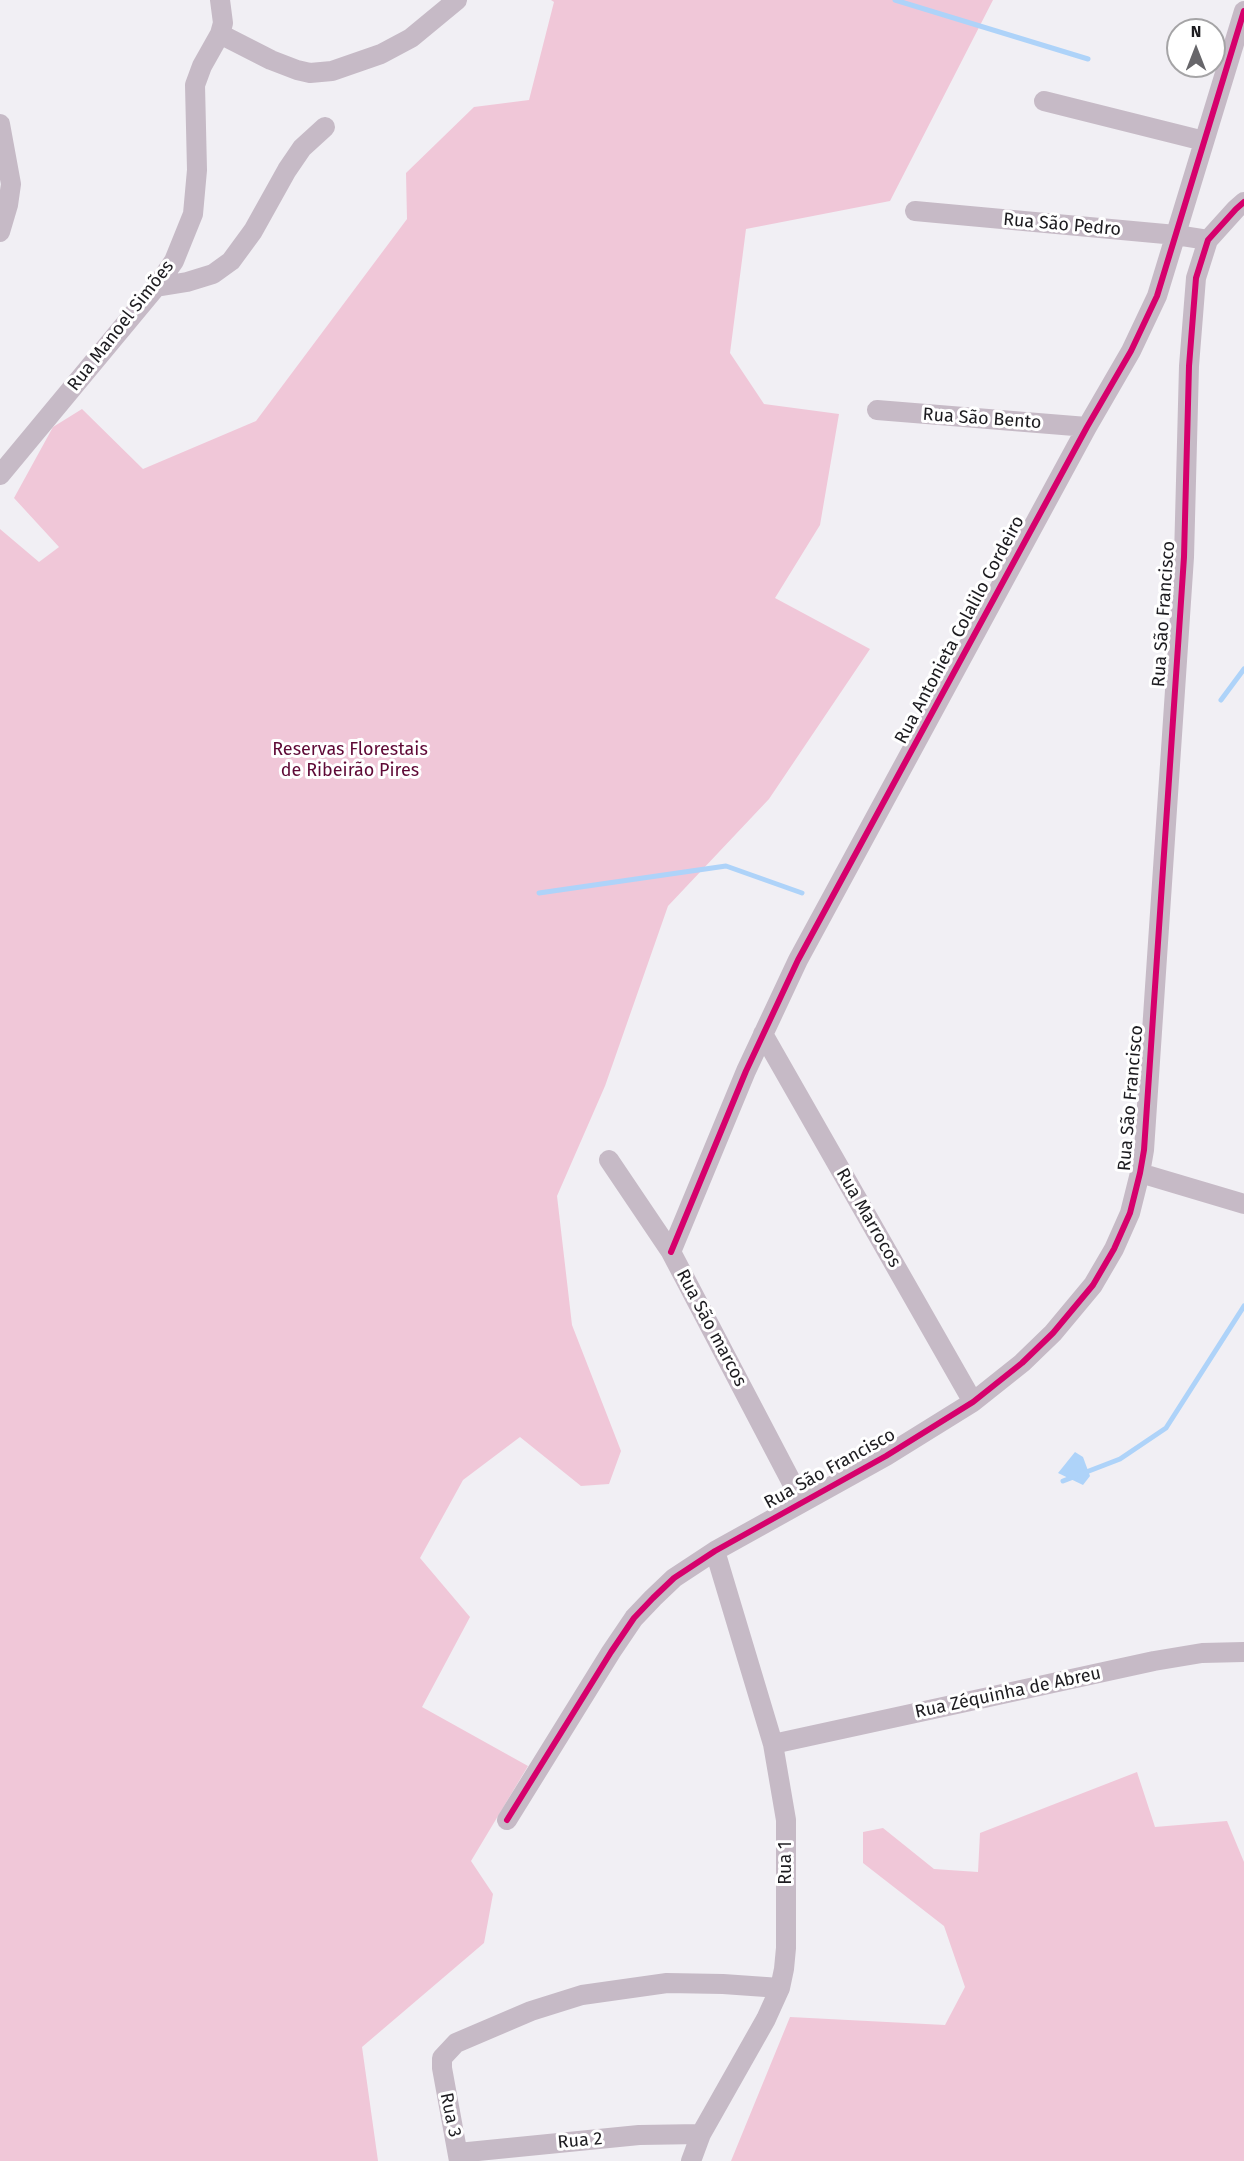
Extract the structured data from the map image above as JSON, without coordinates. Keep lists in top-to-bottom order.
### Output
{
  "streets": {
    "street": [
      "Rua São Pedro",
      "Rua Manoel Simões",
      "Rua São Bento",
      "Rua São Francisco",
      "Rua Antonieta Colalilo Cordeiro",
      "Rua Marrocos",
      "Rua São marcos",
      "Rua Zéquinha de Abreu",
      "Rua 1",
      "Rua 3",
      "Rua 2"
    ]
  },
  "crossings": [
    ["Rua São Pedro", "Rua São Francisco"],
    ["Rua São Pedro", "Rua Antonieta Colalilo Cordeiro"],
    ["Rua São Bento", "Rua Antonieta Colalilo Cordeiro"],
    ["Rua São Francisco", "Rua Marrocos"],
    ["Rua São Francisco", "Rua São marcos"],
    ["Rua São Francisco", "Rua 1"],
    ["Rua Antonieta Colalilo Cordeiro", "Rua Marrocos"],
    ["Rua Antonieta Colalilo Cordeiro", "Rua São marcos"],
    ["Rua Zéquinha de Abreu", "Rua 1"],
    ["Rua 1", "Rua 3"],
    ["Rua 1", "Rua 2"],
    ["Rua 3", "Rua 2"]
  ],
  "parks": ["Reservas Florestais de Ribeirão Pires"],
  "north": "top"
}
